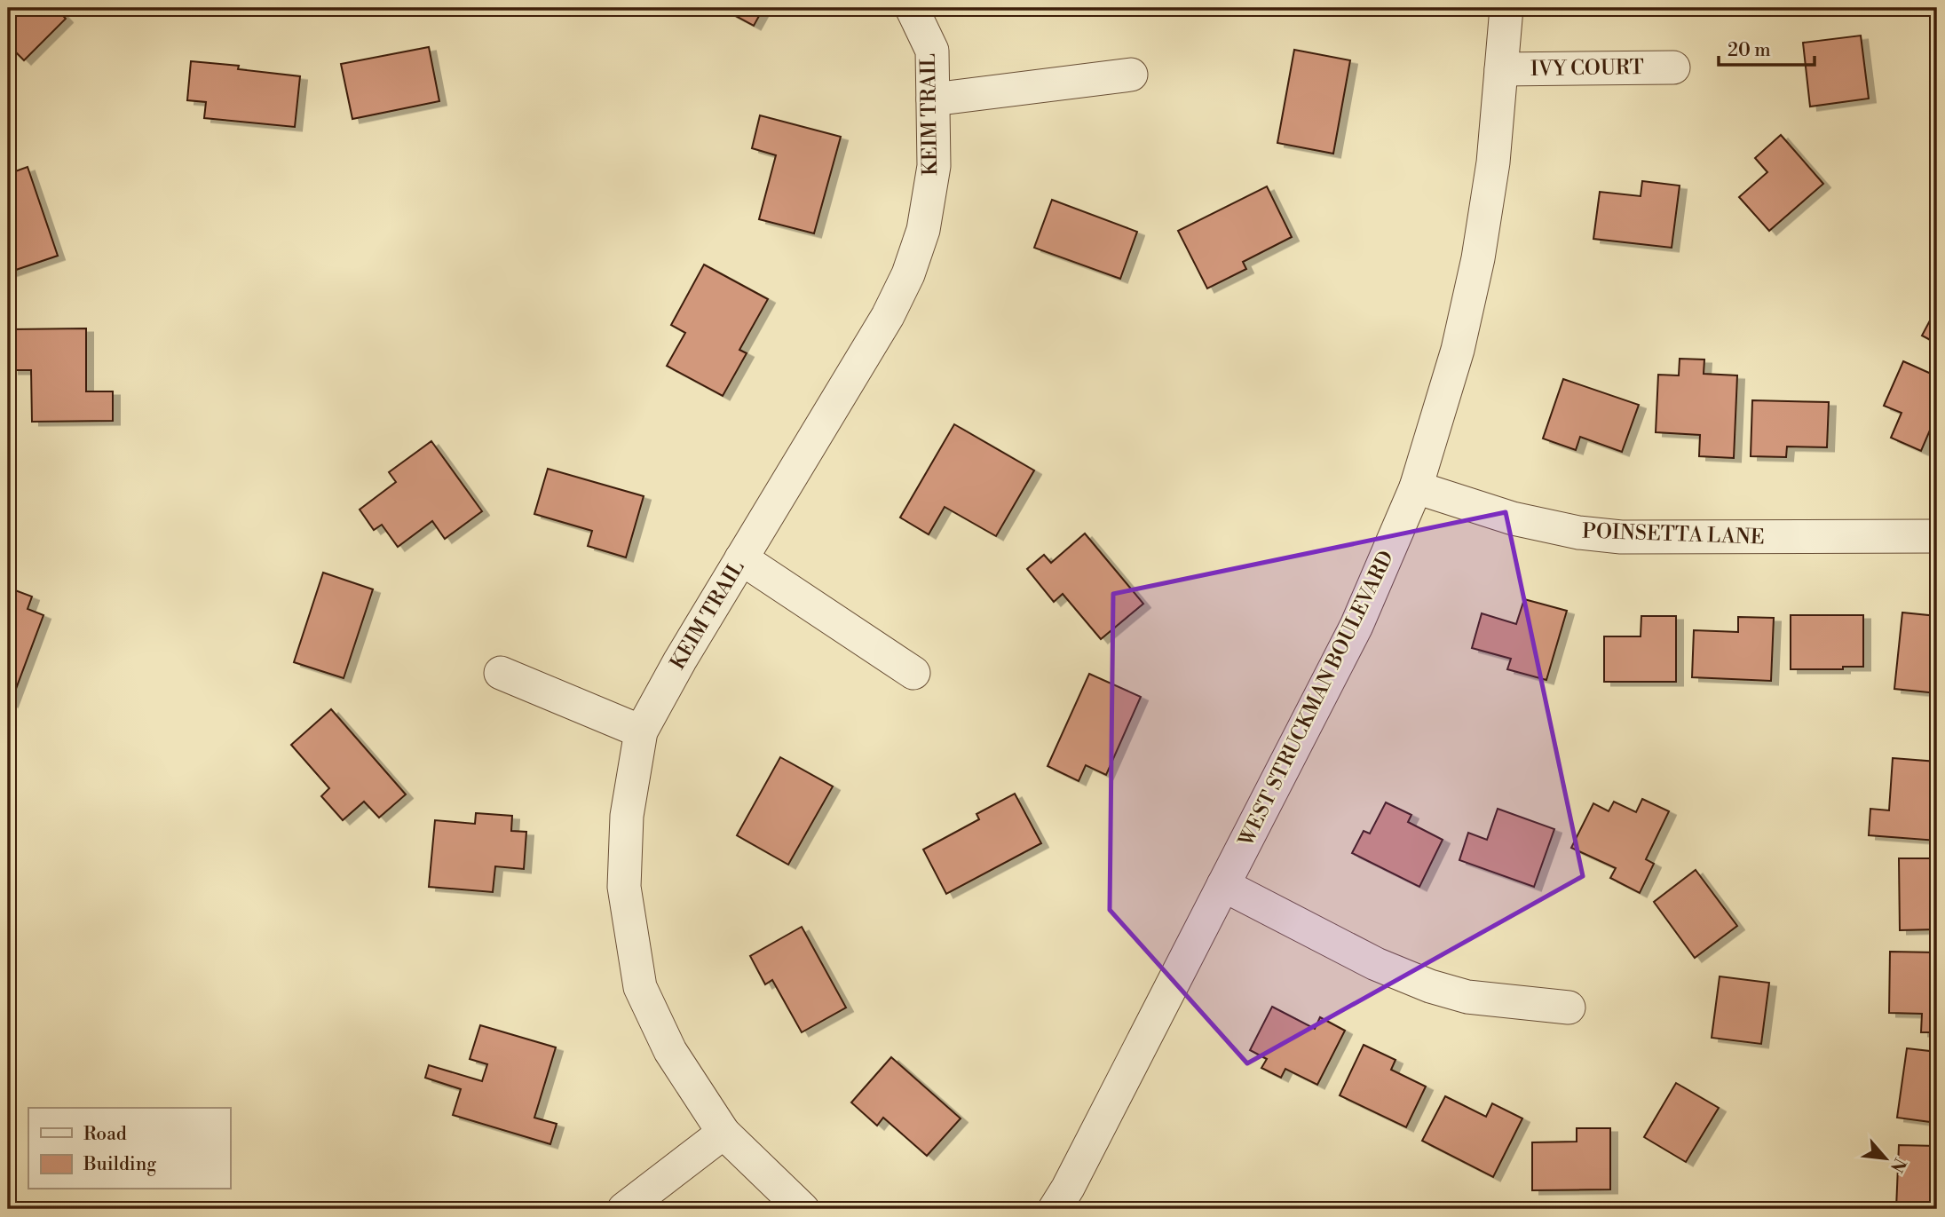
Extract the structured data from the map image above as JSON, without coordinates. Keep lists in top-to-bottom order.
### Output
{
  "streets": {
    "street": [
      "IVY COURT",
      "KEIM TRAIL",
      "POINSETTA LANE",
      "WEST STRUCKMAN BOULEVARD"
    ]
  },
  "crossings": [
    ["IVY COURT", "WEST STRUCKMAN BOULEVARD"],
    ["POINSETTA LANE", "WEST STRUCKMAN BOULEVARD"]
  ],
  "legend": ["Road", "Building"],
  "scale_bar": "20 m",
  "north": "bottom right"
}
